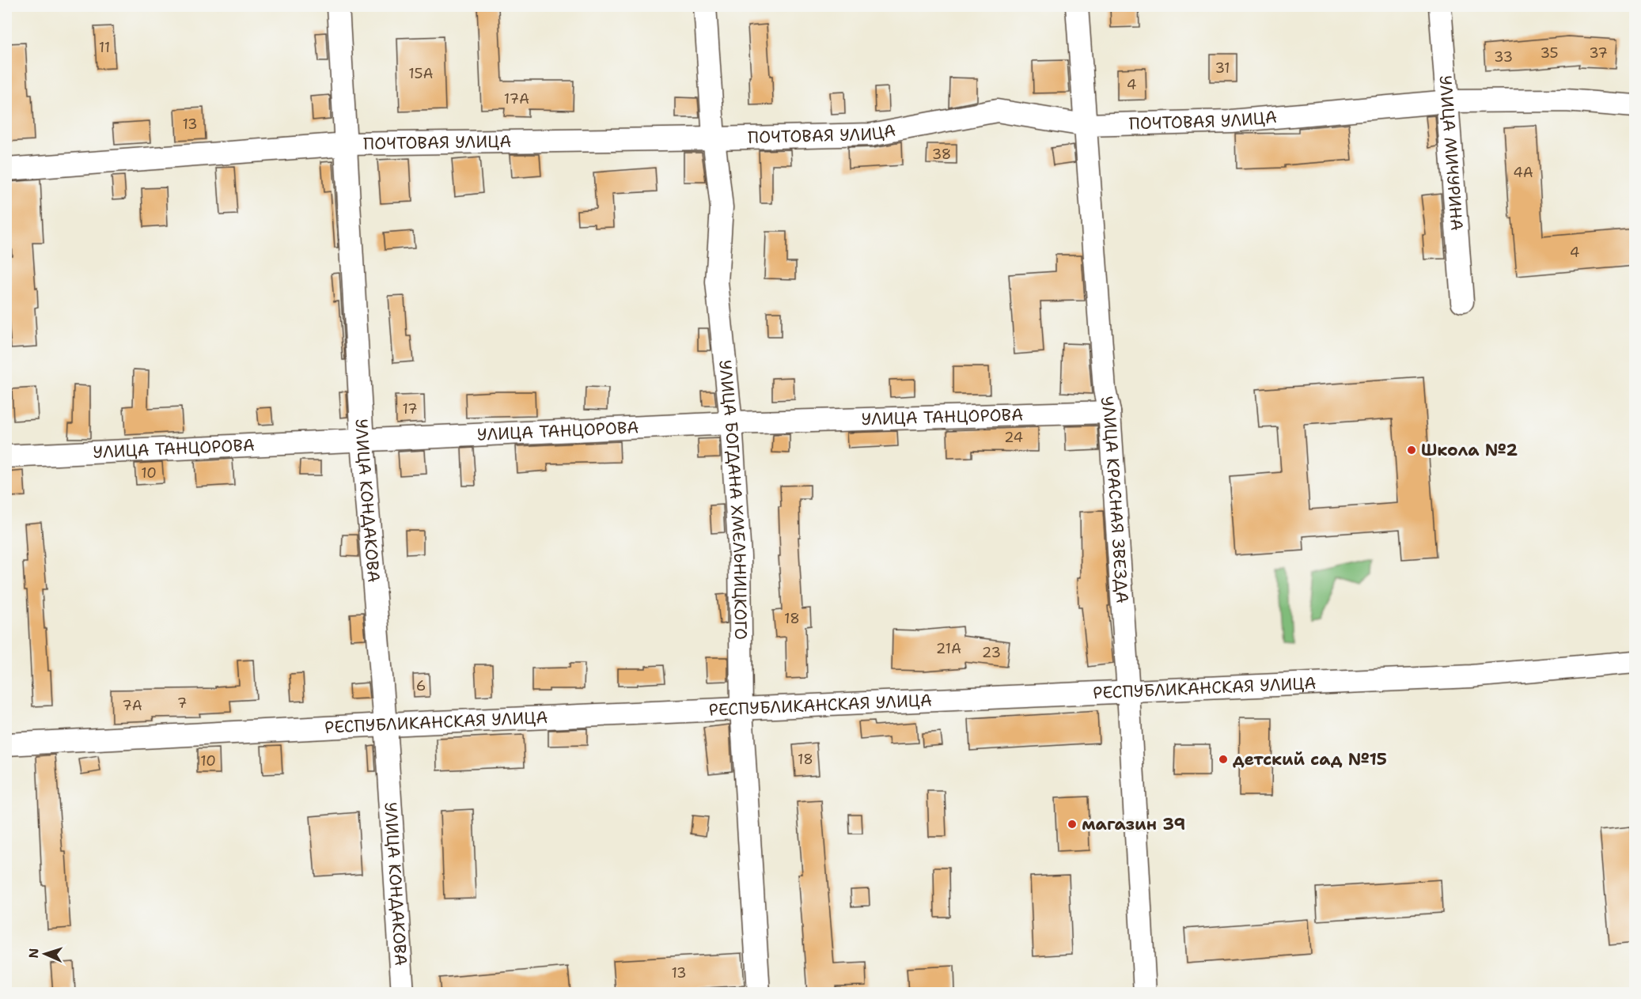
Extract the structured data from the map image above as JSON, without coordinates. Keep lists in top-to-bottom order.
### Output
{
  "streets": {
    "street": [
      "ПОЧТОВАЯ УЛИЦА",
      "УЛИЦА МИЧУРИНА",
      "УЛИЦА ТАНЦОРОВА",
      "УЛИЦА БОГДАНА ХМЕЛЬНИЦКОГО",
      "УЛИЦА КРАСНАЯ ЗВЕЗДА",
      "УЛИЦА КОНДАКОВА",
      "РЕСПУБЛИКАНСКАЯ УЛИЦА"
    ]
  },
  "crossings": [
    ["ПОЧТОВАЯ УЛИЦА", "УЛИЦА МИЧУРИНА"],
    ["ПОЧТОВАЯ УЛИЦА", "УЛИЦА БОГДАНА ХМЕЛЬНИЦКОГО"],
    ["ПОЧТОВАЯ УЛИЦА", "УЛИЦА КРАСНАЯ ЗВЕЗДА"],
    ["ПОЧТОВАЯ УЛИЦА", "УЛИЦА КОНДАКОВА"],
    ["УЛИЦА ТАНЦОРОВА", "УЛИЦА БОГДАНА ХМЕЛЬНИЦКОГО"],
    ["УЛИЦА ТАНЦОРОВА", "УЛИЦА КРАСНАЯ ЗВЕЗДА"],
    ["УЛИЦА ТАНЦОРОВА", "УЛИЦА КОНДАКОВА"],
    ["УЛИЦА БОГДАНА ХМЕЛЬНИЦКОГО", "РЕСПУБЛИКАНСКАЯ УЛИЦА"],
    ["УЛИЦА КРАСНАЯ ЗВЕЗДА", "РЕСПУБЛИКАНСКАЯ УЛИЦА"],
    ["УЛИЦА КОНДАКОВА", "РЕСПУБЛИКАНСКАЯ УЛИЦА"]
  ],
  "places": ["Школа №2", "детский сад №15", "магазин 39"],
  "house_numbers": [
    "11",
    "35",
    "37",
    "33",
    "31",
    "15А",
    "4",
    "17А",
    "13",
    "38",
    "4А",
    "4",
    "17",
    "24",
    "10",
    "18",
    "21А",
    "23",
    "6",
    "7",
    "7А",
    "18",
    "10",
    "13"
  ],
  "north": "left"
}
